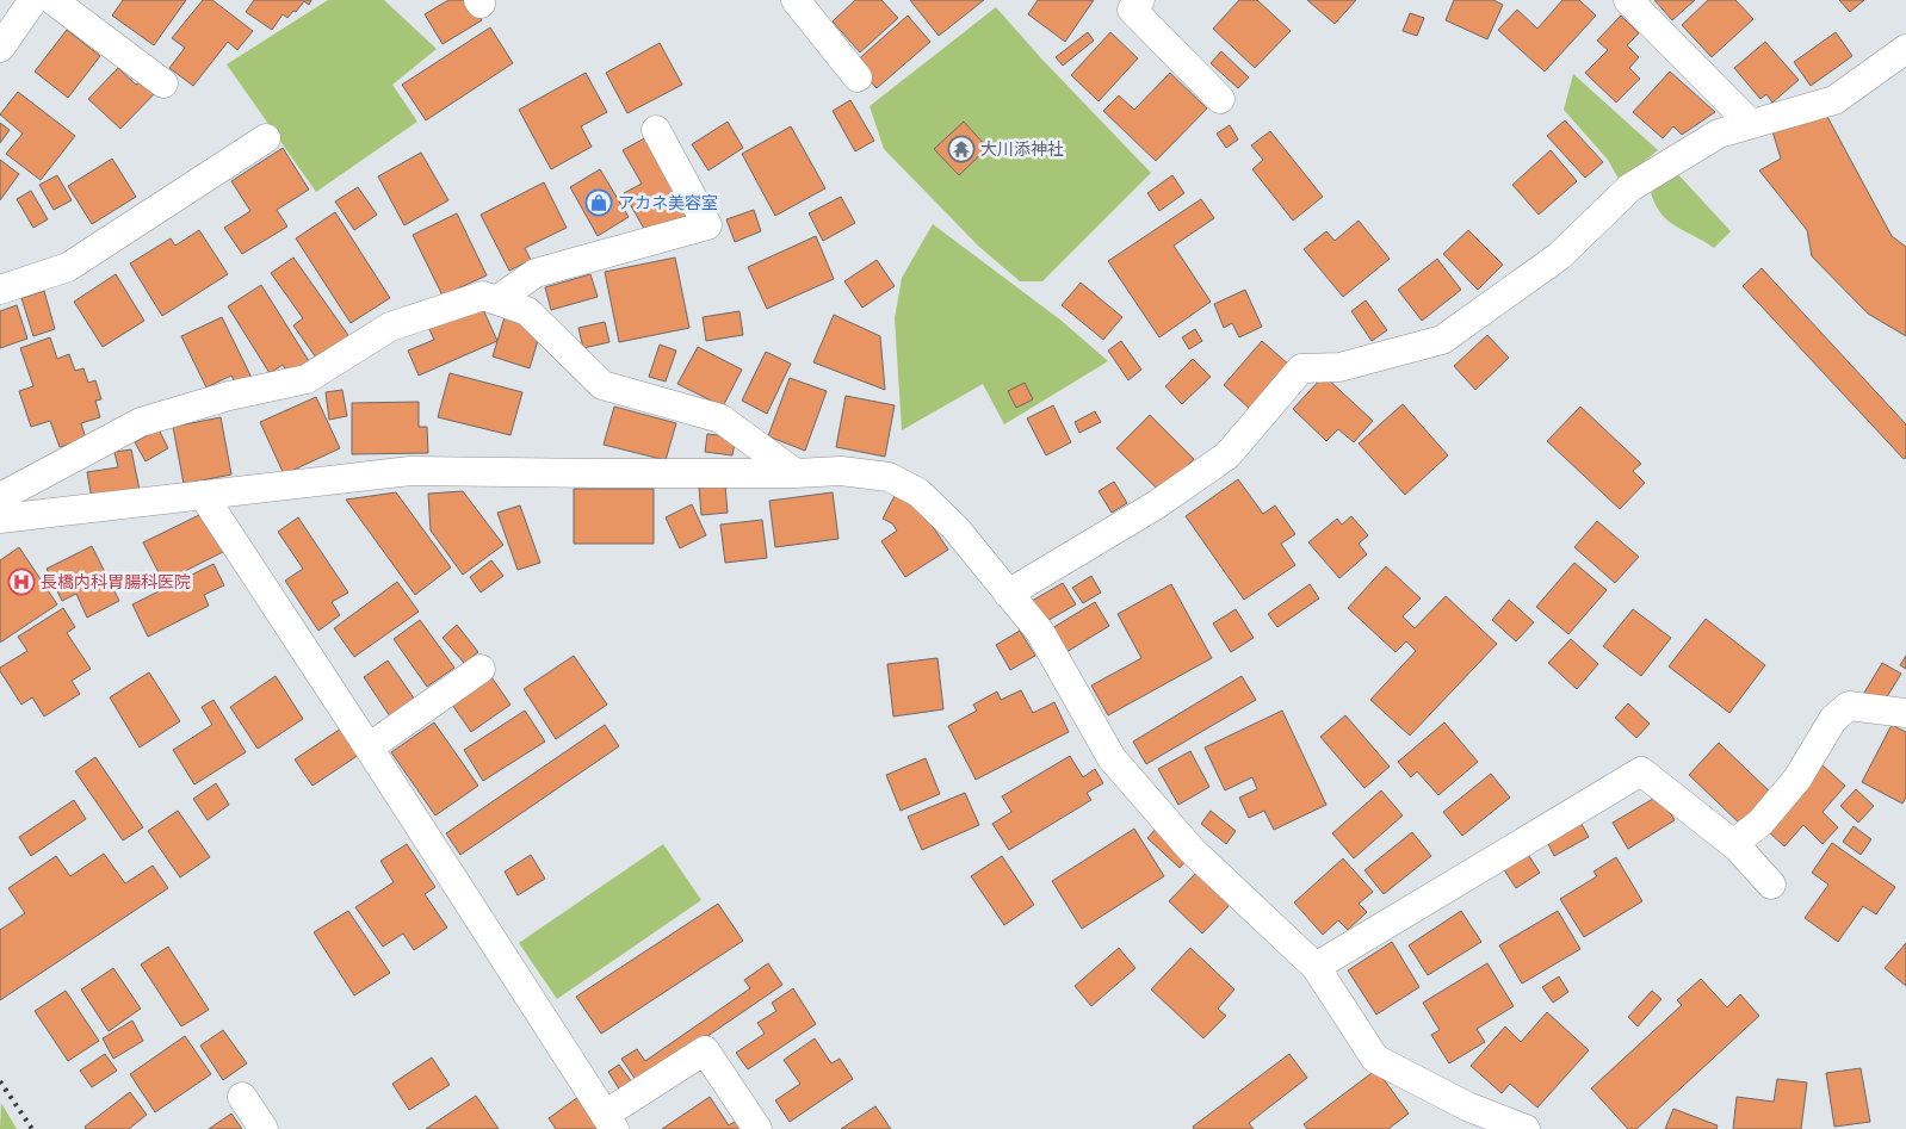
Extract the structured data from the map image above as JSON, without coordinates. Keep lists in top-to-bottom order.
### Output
{
  "places": {
    "temple": ["大川添神社"],
    "shop": ["アカネ美容室"],
    "hospital": ["長橋内科胃腸科医院"]
  }
}
